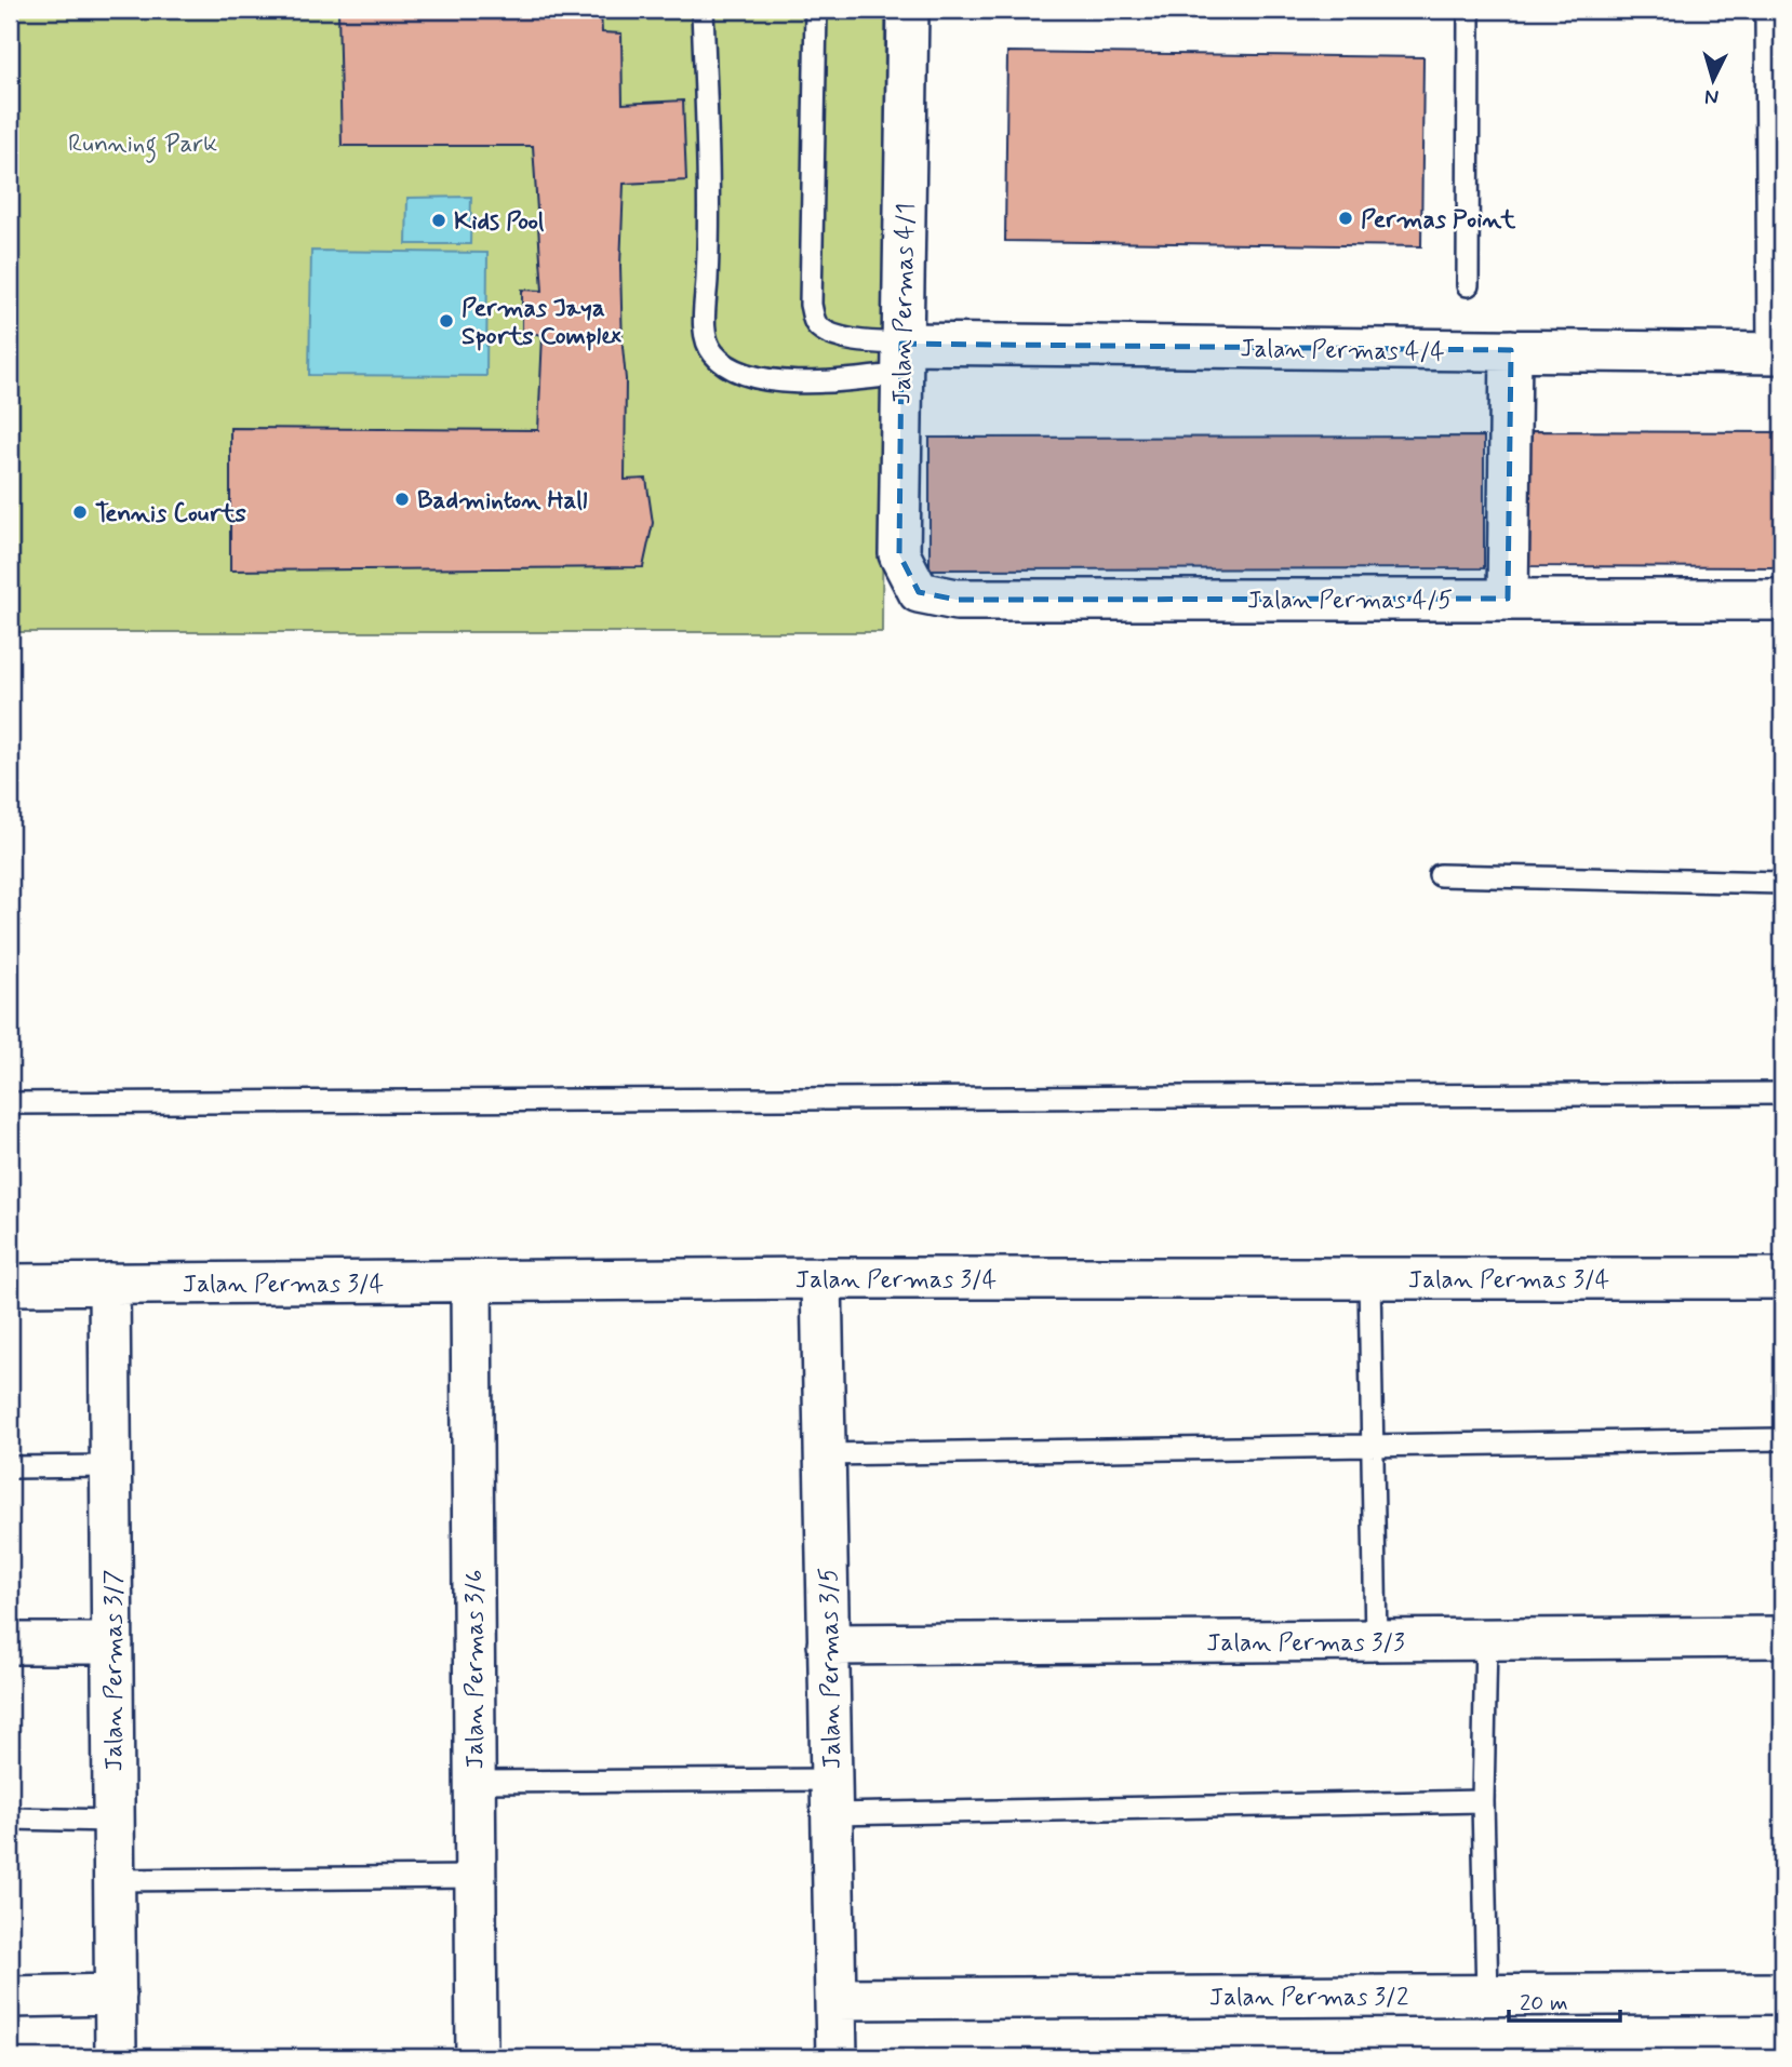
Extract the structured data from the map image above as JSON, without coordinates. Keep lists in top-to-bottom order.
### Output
{
  "streets": {
    "street": [
      "Jalan Permas 4/1",
      "Jalan Permas 4/4",
      "Jalan Permas 4/5",
      "Jalan Permas 3/4",
      "Jalan Permas 3/3",
      "Jalan Permas 3/5",
      "Jalan Permas 3/6",
      "Jalan Permas 3/7",
      "Jalan Permas 3/2"
    ]
  },
  "crossings": [
    ["Jalan Permas 4/1", "Jalan Permas 4/4"],
    ["Jalan Permas 4/1", "Jalan Permas 4/5"],
    ["Jalan Permas 3/4", "Jalan Permas 3/5"],
    ["Jalan Permas 3/4", "Jalan Permas 3/6"],
    ["Jalan Permas 3/4", "Jalan Permas 3/7"],
    ["Jalan Permas 3/3", "Jalan Permas 3/5"],
    ["Jalan Permas 3/5", "Jalan Permas 3/2"]
  ],
  "parks": ["Running Park"],
  "places": [
    "Permas Point",
    "Kids Pool",
    "Permas Jaya Sports Complex",
    "Badminton Hall",
    "Tennis Courts"
  ],
  "scale_bar": "20 m",
  "north": "bottom"
}
